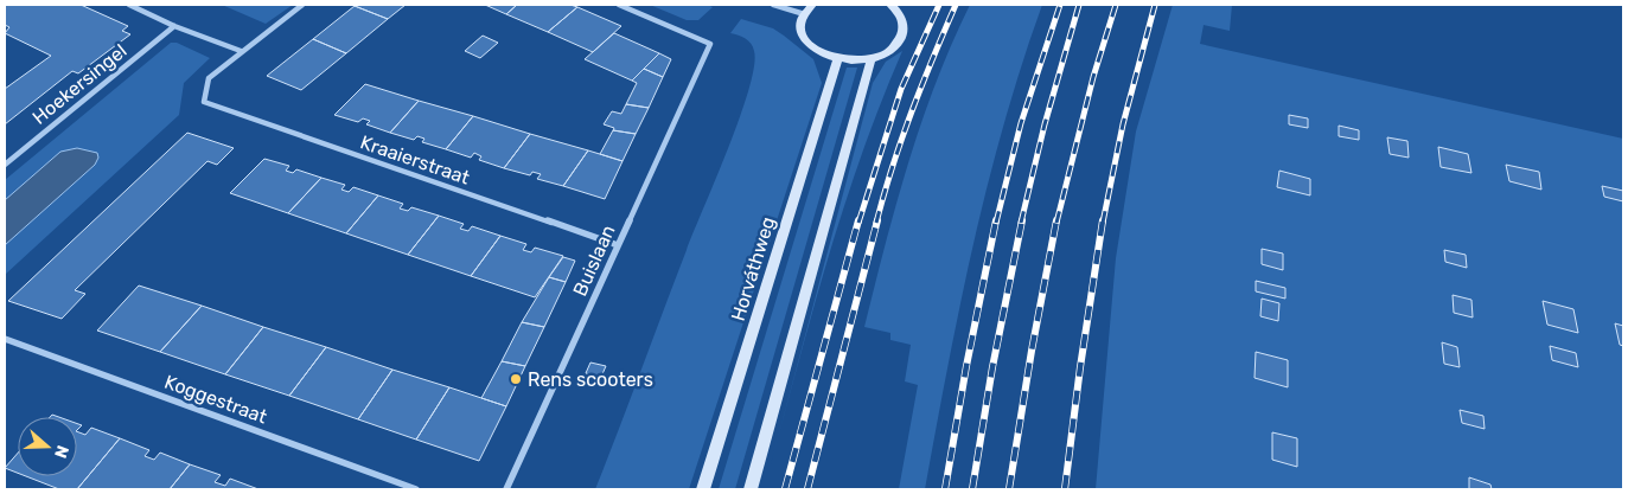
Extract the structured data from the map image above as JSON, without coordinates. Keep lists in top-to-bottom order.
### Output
{
  "streets": {
    "main road": ["Horváthweg"],
    "street": [
      "Hoekersingel",
      "Kraaierstraat",
      "Buislaan",
      "Koggestraat"
    ]
  },
  "crossings": [
    ["Kraaierstraat", "Buislaan"]
  ],
  "places": ["Rens scooters"],
  "north": "right"
}
